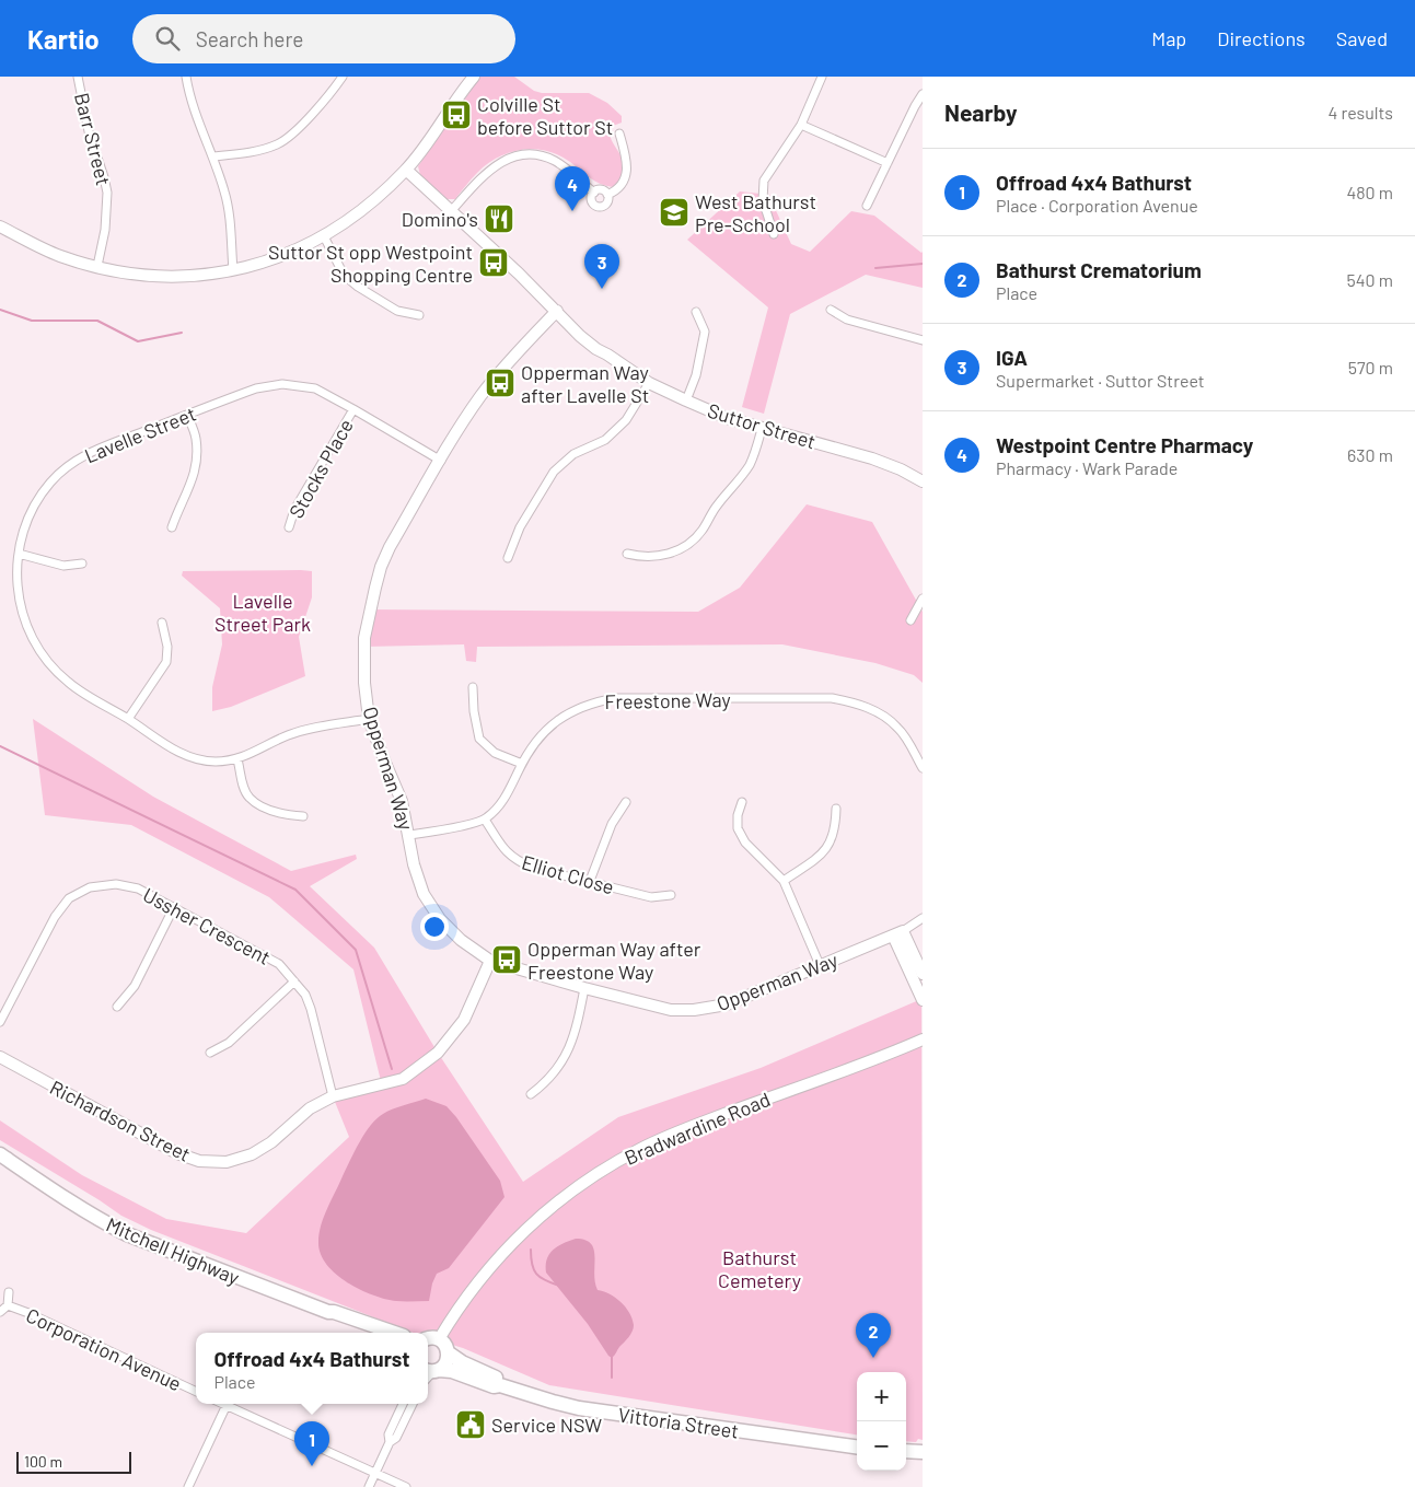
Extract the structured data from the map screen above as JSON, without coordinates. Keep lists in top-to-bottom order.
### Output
{
  "streets": {
    "highway": ["Mitchell Highway", "Vittoria Street"],
    "street": [
      "Barr Street",
      "Suttor Street",
      "Lavelle Street",
      "Stocks Place",
      "Freestone Way",
      "Opperman Way",
      "Elliot Close",
      "Ussher Crescent",
      "Richardson Street",
      "Bradwardine Road",
      "Corporation Avenue"
    ]
  },
  "crossings": [
    ["Suttor Street", "Opperman Way"],
    ["Lavelle Street", "Stocks Place"],
    ["Lavelle Street", "Opperman Way"],
    ["Freestone Way", "Elliot Close"],
    ["Opperman Way", "Richardson Street"],
    ["Ussher Crescent", "Richardson Street"]
  ],
  "parks": ["Lavelle Street Park", "Bathurst Cemetery"],
  "places": {
    "bus stop": [
      "Colville St before Suttor St",
      "Suttor St opp Westpoint Shopping Centre",
      "Opperman Way after Lavelle St",
      "Opperman Way after Freestone Way"
    ],
    "school or university": ["West Bathurst Pre-School"],
    "restaurant": ["Domino's"],
    "public building": ["Service NSW"]
  },
  "scale_bar": "100 m",
  "page": {
    "header": "Kartio",
    "search": "Search here",
    "nav": ["Map", "Directions", "Saved"],
    "heading": ["Nearby", "4 results"],
    "list": [
      {
        "mark": "1",
        "name": "Offroad 4x4 Bathurst",
        "note": "Place · Corporation Avenue",
        "value": "480 m"
      },
      {
        "mark": "2",
        "name": "Bathurst Crematorium",
        "note": "Place",
        "value": "540 m"
      },
      {
        "mark": "3",
        "name": "IGA",
        "note": "Supermarket · Suttor Street",
        "value": "570 m"
      },
      {
        "mark": "4",
        "name": "Westpoint Centre Pharmacy",
        "note": "Pharmacy · Wark Parade",
        "value": "630 m"
      }
    ],
    "pins": [
      "4",
      "3",
      "2",
      "1"
    ],
    "popup": ["Offroad 4x4 Bathurst", "Place"],
    "map_buttons": ["+", "−"],
    "scale": "100 m"
  }
}
